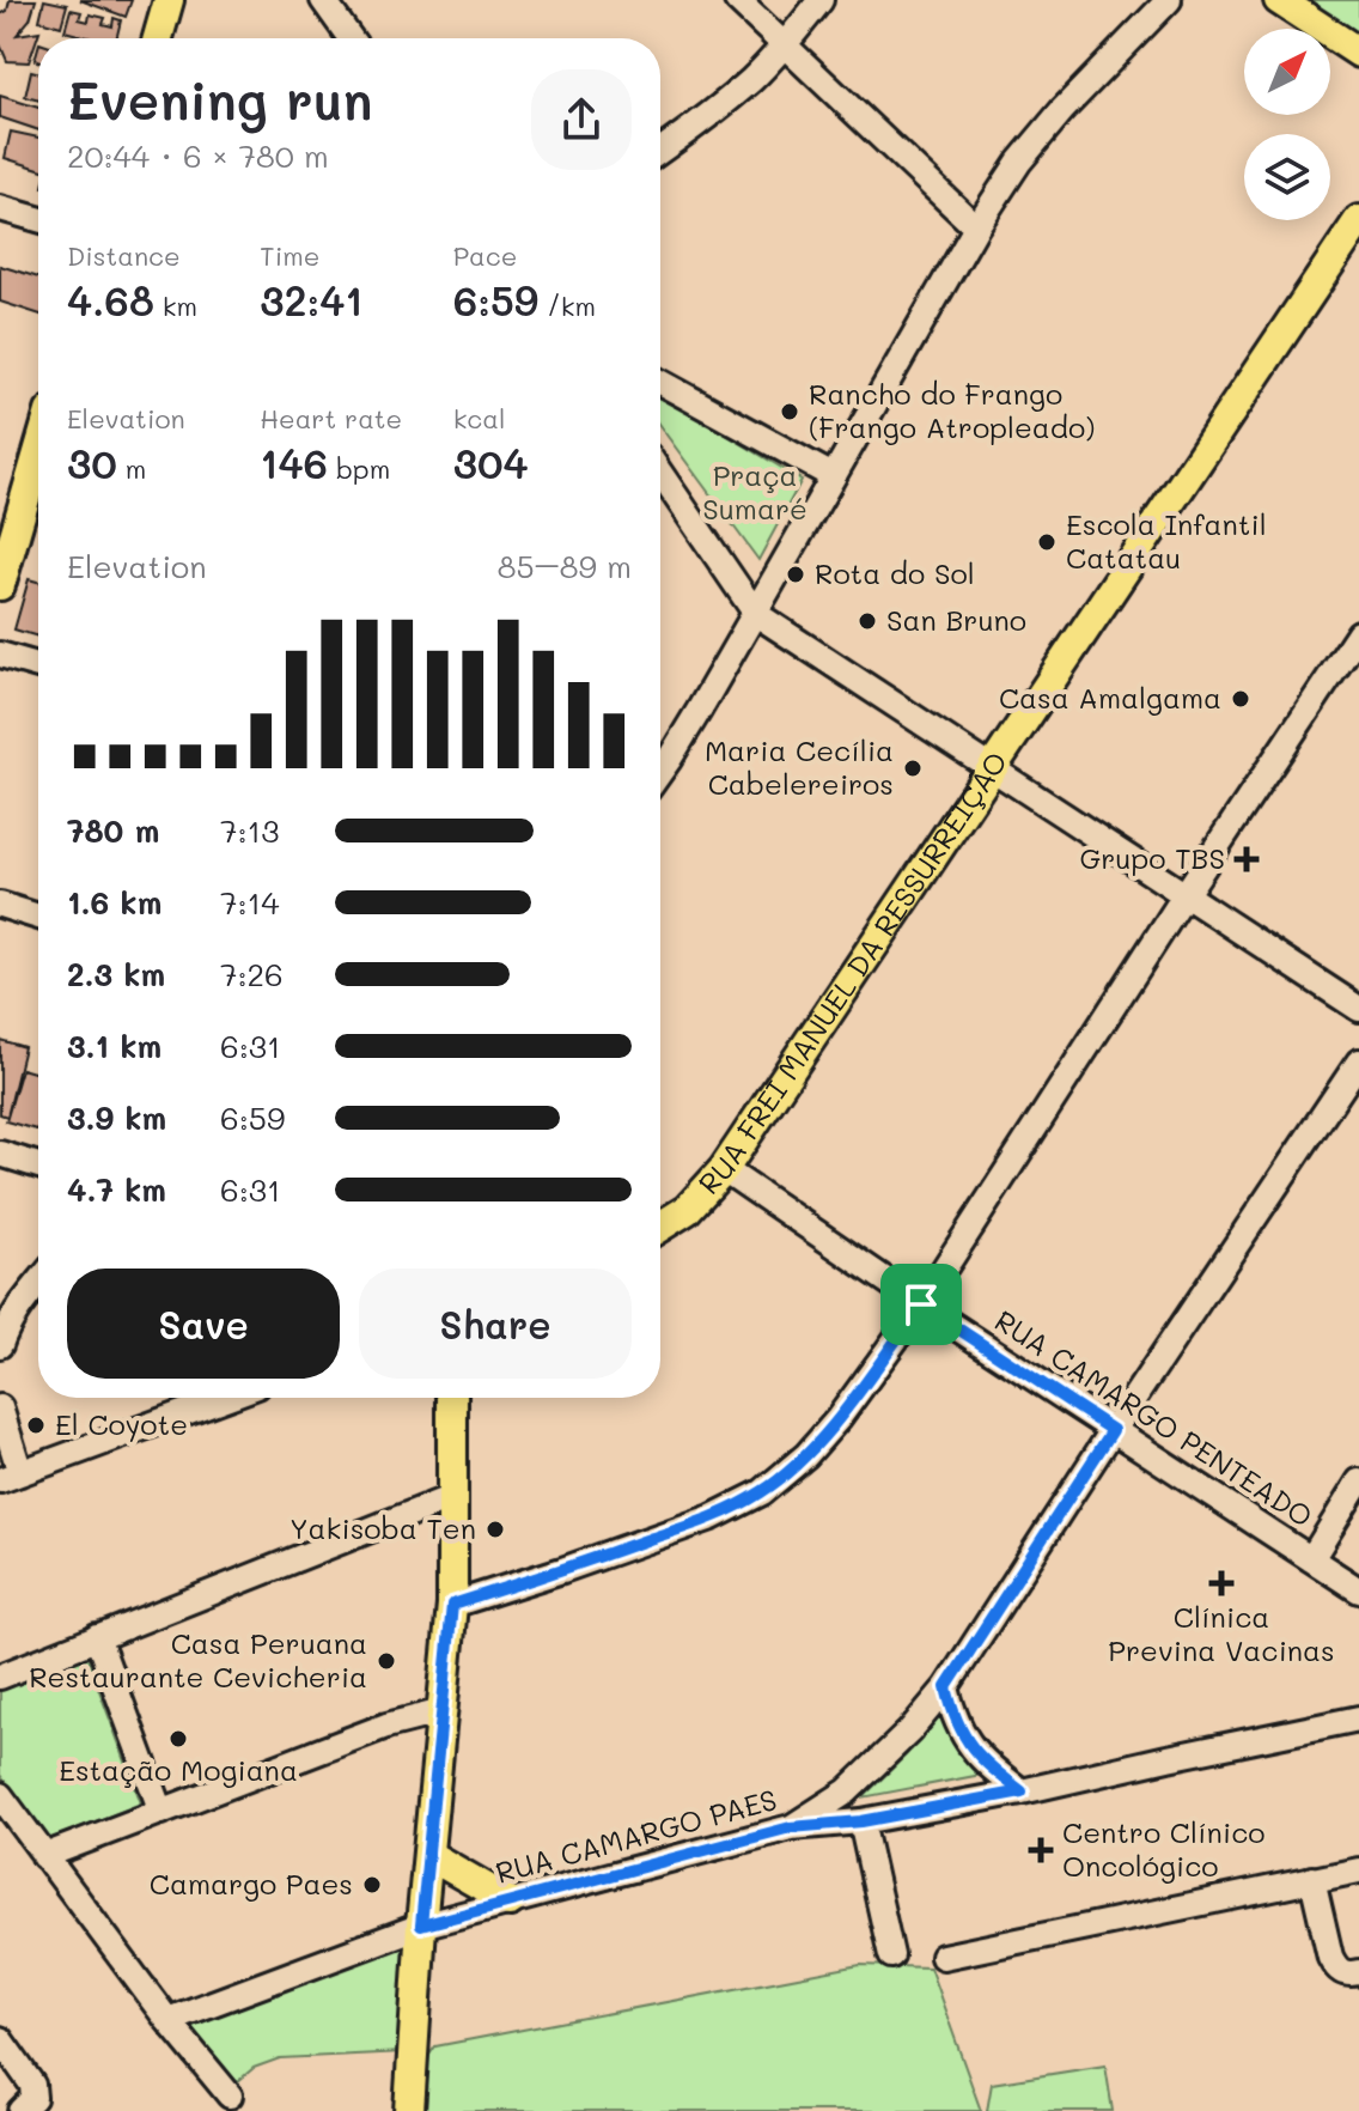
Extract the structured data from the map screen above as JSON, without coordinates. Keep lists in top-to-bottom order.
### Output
{
  "streets": {
    "main road": ["RUA FREI MANUEL DA RESSURREIÇÃO"],
    "street": ["RUA CAMARGO PENTEADO", "RUA CAMARGO PAES"]
  },
  "crossings": [
    ["RUA FREI MANUEL DA RESSURREIÇÃO", "RUA CAMARGO PENTEADO"]
  ],
  "parks": ["Praça Sumaré"],
  "places": {
    "other": [
      "Rancho do Frango (Frango Atropleado)",
      "Escola Infantil Catatau",
      "Rota do Sol",
      "San Bruno",
      "Casa Amalgama",
      "Maria Cecília Cabelereiros",
      "El Coyote",
      "Yakisoba Ten",
      "Casa Peruana Restaurante Cevicheria",
      "Estação Mogiana",
      "Camargo Paes"
    ],
    "health": ["Grupo TBS", "Clínica Previna Vacinas", "Centro Clínico Oncológico"]
  },
  "north": "top right",
  "page": {
    "heading": ["Evening run", "20:44 · 6 × 780 m"],
    "stats": [
      ["Distance", "4.68 km"],
      ["Time", "32:41"],
      ["Pace", "6:59 /km"],
      ["Elevation", "30 m"],
      ["Heart rate", "146 bpm"],
      ["kcal", "304"]
    ],
    "chart": ["Elevation", "85–89 m"],
    "list": [
      {
        "name": "780 m",
        "note": "7:13"
      },
      {
        "name": "1.6 km",
        "note": "7:14"
      },
      {
        "name": "2.3 km",
        "note": "7:26"
      },
      {
        "name": "3.1 km",
        "note": "6:31"
      },
      {
        "name": "3.9 km",
        "note": "6:59"
      },
      {
        "name": "4.7 km",
        "note": "6:31"
      }
    ],
    "buttons": ["Save", "Share"]
  }
}
